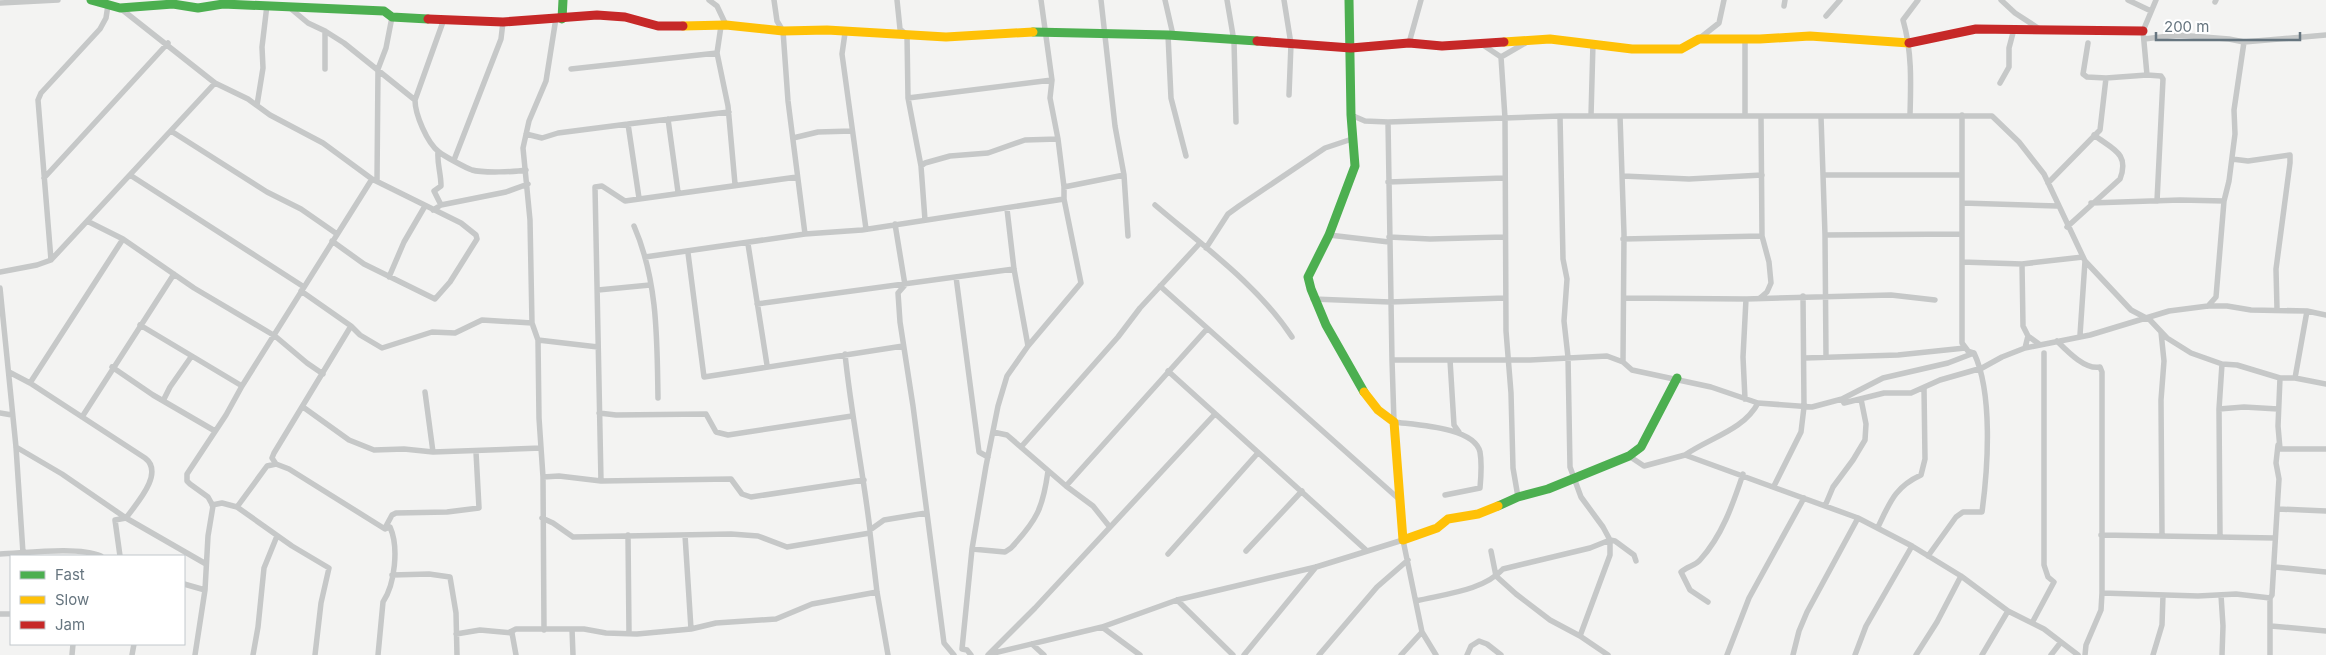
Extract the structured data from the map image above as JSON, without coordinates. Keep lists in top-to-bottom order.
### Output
{
  "legend": ["Fast", "Slow", "Jam"],
  "scale_bar": "200 m"
}
